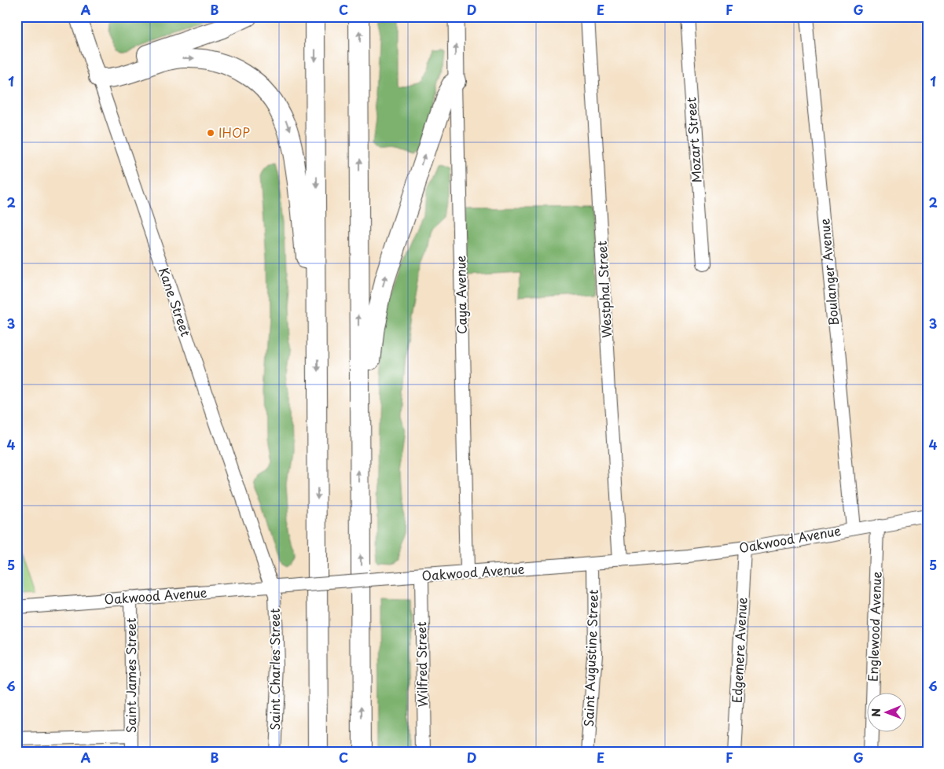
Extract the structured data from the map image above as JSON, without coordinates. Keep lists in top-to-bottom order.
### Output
{
  "streets": {
    "main road": ["Caya Avenue", "Kane Street"],
    "street": [
      "Mozart Street",
      "Boulanger Avenue",
      "Westphal Street",
      "Oakwood Avenue",
      "Englewood Avenue",
      "Edgemere Avenue",
      "Saint Augustine Street",
      "Wilfred Street",
      "Saint Charles Street",
      "Saint James Street"
    ]
  },
  "crossings": [
    ["Boulanger Avenue", "Oakwood Avenue"],
    ["Westphal Street", "Oakwood Avenue"],
    ["Caya Avenue", "Oakwood Avenue"],
    ["Kane Street", "Oakwood Avenue"],
    ["Kane Street", "Saint Charles Street"],
    ["Oakwood Avenue", "Englewood Avenue"],
    ["Oakwood Avenue", "Edgemere Avenue"],
    ["Oakwood Avenue", "Saint Augustine Street"],
    ["Oakwood Avenue", "Wilfred Street"],
    ["Oakwood Avenue", "Saint Charles Street"],
    ["Oakwood Avenue", "Saint James Street"]
  ],
  "places": ["IHOP"],
  "north": "left",
  "grid": {
    "columns": [
      "A",
      "B",
      "C",
      "D",
      "E",
      "F",
      "G"
    ],
    "rows": [
      "1",
      "2",
      "3",
      "4",
      "5",
      "6"
    ]
  }
}
